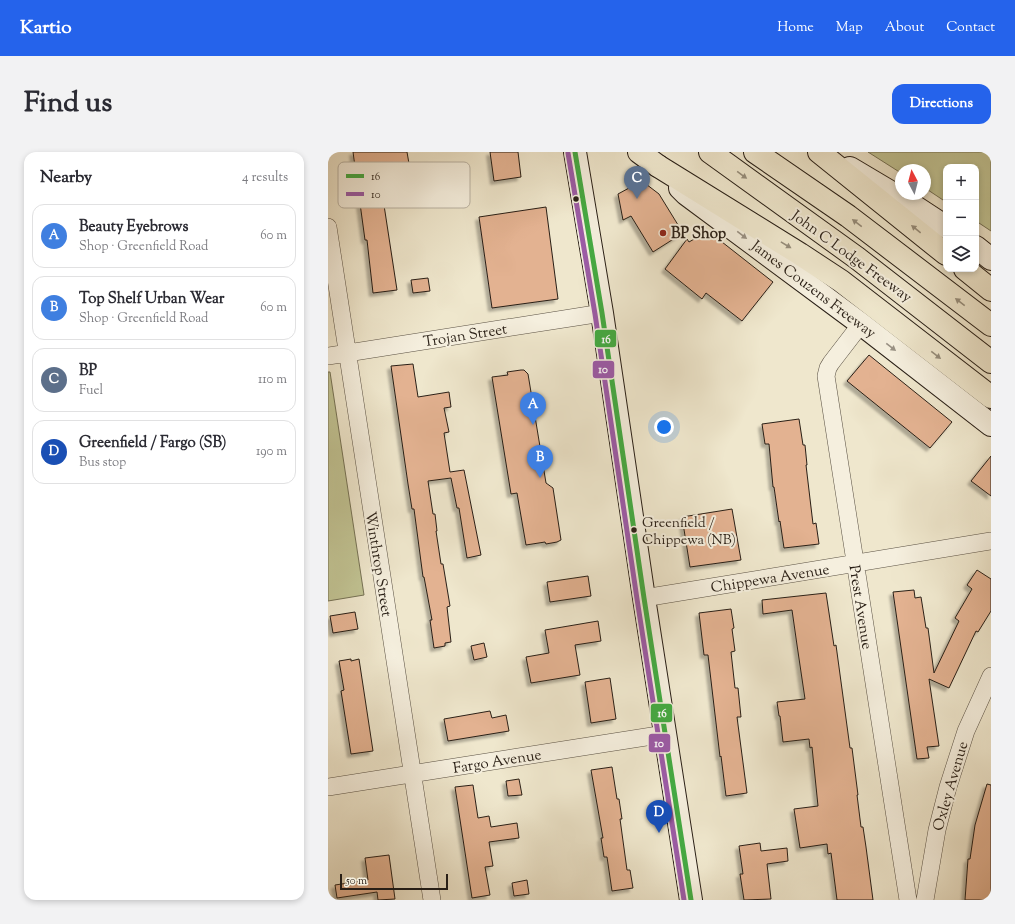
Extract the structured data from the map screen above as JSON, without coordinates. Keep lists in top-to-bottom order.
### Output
{
  "streets": {
    "main road": ["John C Lodge Freeway", "James Couzens Freeway"],
    "street": [
      "Trojan Street",
      "Winthrop Street",
      "Chippewa Avenue",
      "Prest Avenue",
      "Fargo Avenue",
      "Oxley Avenue"
    ]
  },
  "crossings": [
    ["James Couzens Freeway", "Prest Avenue"],
    ["Trojan Street", "Winthrop Street"],
    ["Winthrop Street", "Fargo Avenue"],
    ["Chippewa Avenue", "Prest Avenue"]
  ],
  "places": ["BP Shop", "Greenfield / Chippewa (NB)"],
  "lines": ["transit line 16", "transit line 10"],
  "legend": ["16", "10"],
  "scale_bar": "50 m",
  "north": "top",
  "page": {
    "header": "Kartio",
    "nav": [
      "Home",
      "Map",
      "About",
      "Contact"
    ],
    "title": "Find us",
    "buttons": "Directions",
    "heading": ["Nearby", "4 results"],
    "map_buttons": ["+", "−"],
    "pins": [
      "C",
      "A",
      "B",
      "D"
    ],
    "list": [
      {
        "mark": "A",
        "name": "Beauty Eyebrows",
        "note": "Shop · Greenfield Road",
        "value": "60 m"
      },
      {
        "mark": "B",
        "name": "Top Shelf Urban Wear",
        "note": "Shop · Greenfield Road",
        "value": "60 m"
      },
      {
        "mark": "C",
        "name": "BP",
        "note": "Fuel",
        "value": "110 m"
      },
      {
        "mark": "D",
        "name": "Greenfield / Fargo (SB)",
        "note": "Bus stop",
        "value": "190 m"
      }
    ],
    "scale": "50 m"
  }
}
